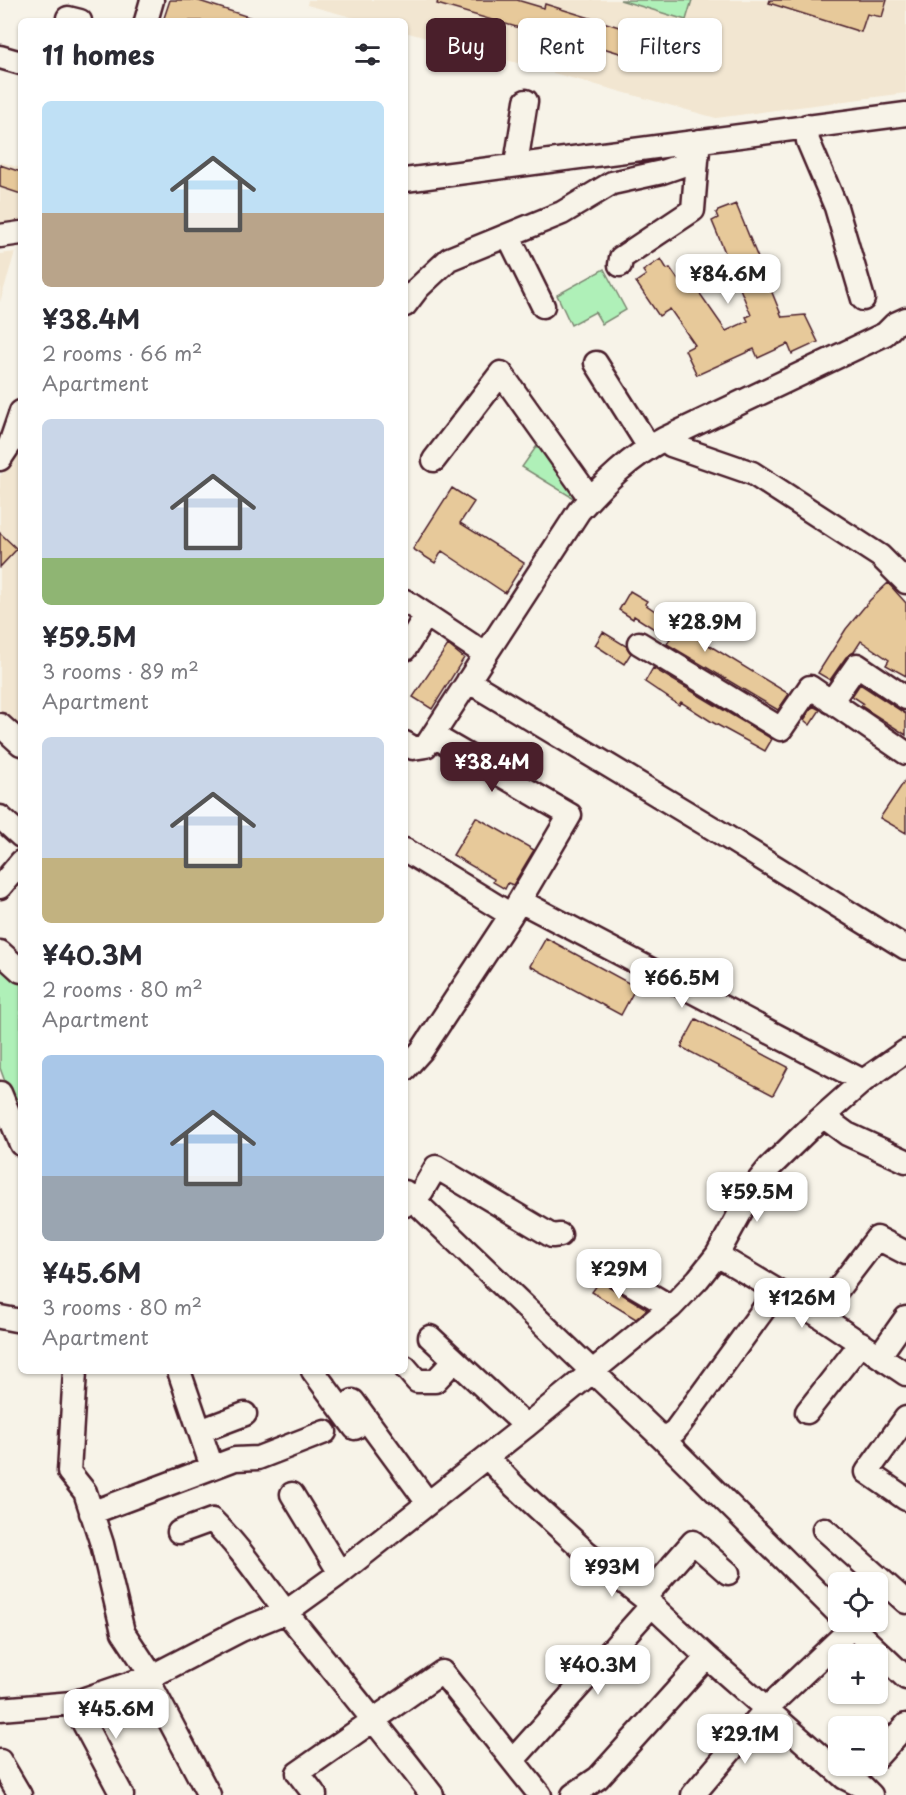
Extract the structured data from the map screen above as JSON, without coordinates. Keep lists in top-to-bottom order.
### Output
{
  "page": {
    "chip": ["Buy", "Rent", "Filters"],
    "heading": "11 homes",
    "list": [
      {
        "name": "¥38.4M",
        "note": "2 rooms · 66 m² · Apartment"
      },
      {
        "name": "¥59.5M",
        "note": "3 rooms · 89 m² · Apartment"
      },
      {
        "name": "¥40.3M",
        "note": "2 rooms · 80 m² · Apartment"
      },
      {
        "name": "¥45.6M",
        "note": "3 rooms · 80 m² · Apartment"
      }
    ],
    "price": [
      "¥84.6M",
      "¥28.9M",
      "¥38.4M",
      "¥66.5M",
      "¥59.5M",
      "¥29M",
      "¥126M",
      "¥93M",
      "¥40.3M",
      "¥45.6M",
      "¥29.1M"
    ],
    "map_buttons": ["+", "−"]
  }
}
